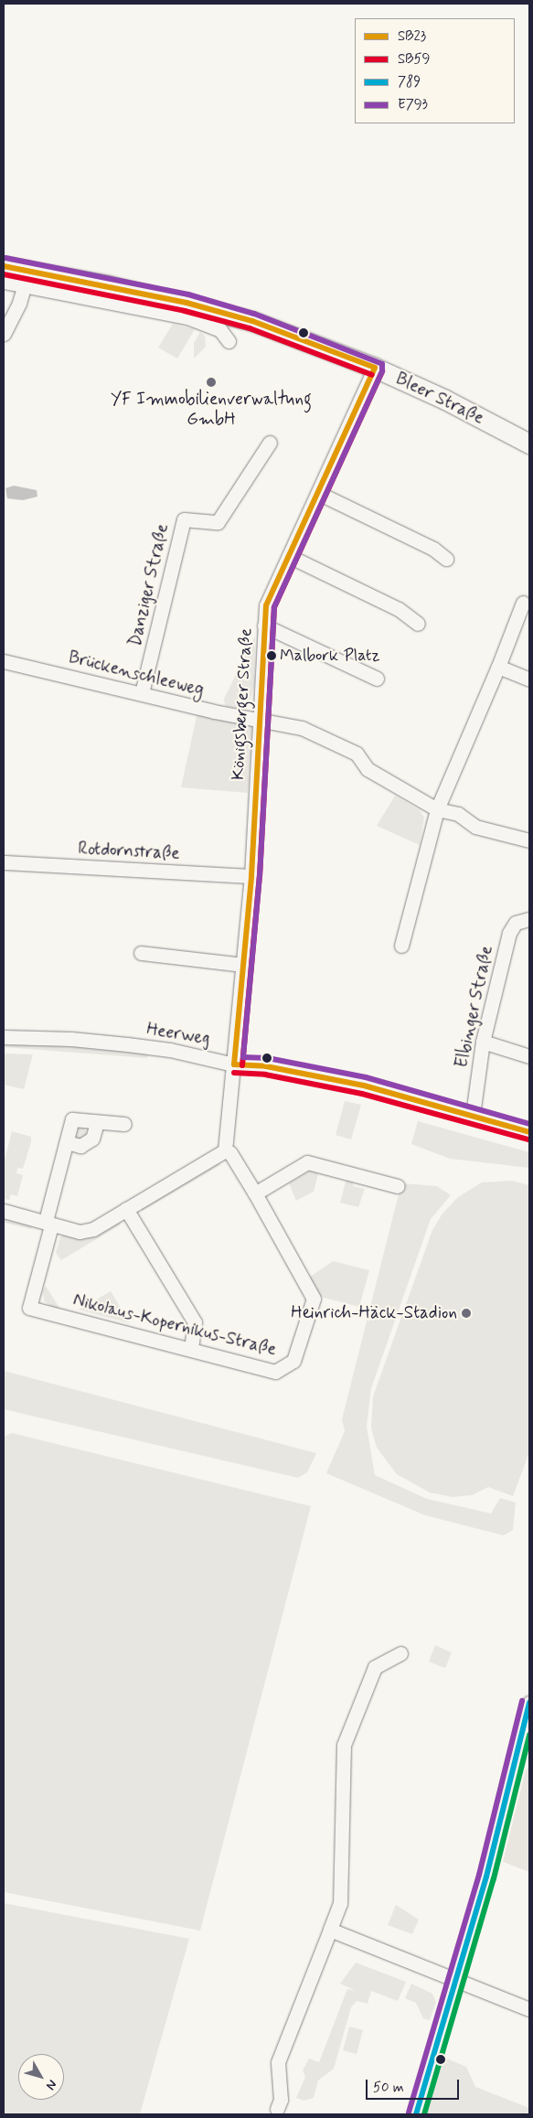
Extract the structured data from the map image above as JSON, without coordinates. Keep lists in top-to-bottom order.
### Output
{
  "streets": {
    "street": [
      "Bleer Straße",
      "Danziger Straße",
      "Brückenschleeweg",
      "Königsberger Straße",
      "Rotdornstraße",
      "Elbinger Straße",
      "Heerweg",
      "Nikolaus-Kopernikus-Straße"
    ]
  },
  "crossings": [
    ["Bleer Straße", "Königsberger Straße"],
    ["Danziger Straße", "Brückenschleeweg"],
    ["Brückenschleeweg", "Königsberger Straße"],
    ["Königsberger Straße", "Rotdornstraße"],
    ["Königsberger Straße", "Heerweg"],
    ["Königsberger Straße", "Nikolaus-Kopernikus-Straße"],
    ["Elbinger Straße", "Heerweg"]
  ],
  "places": ["YF Immobilienverwaltung GmbH", "Malbork Platz", "Heinrich-Häck-Stadion"],
  "lines": [
    "transit line E793",
    "transit line SB23",
    "transit line SB59",
    "transit line 789"
  ],
  "legend": [
    "SB23",
    "SB59",
    "789",
    "E793"
  ],
  "scale_bar": "50 m",
  "north": "bottom right"
}
